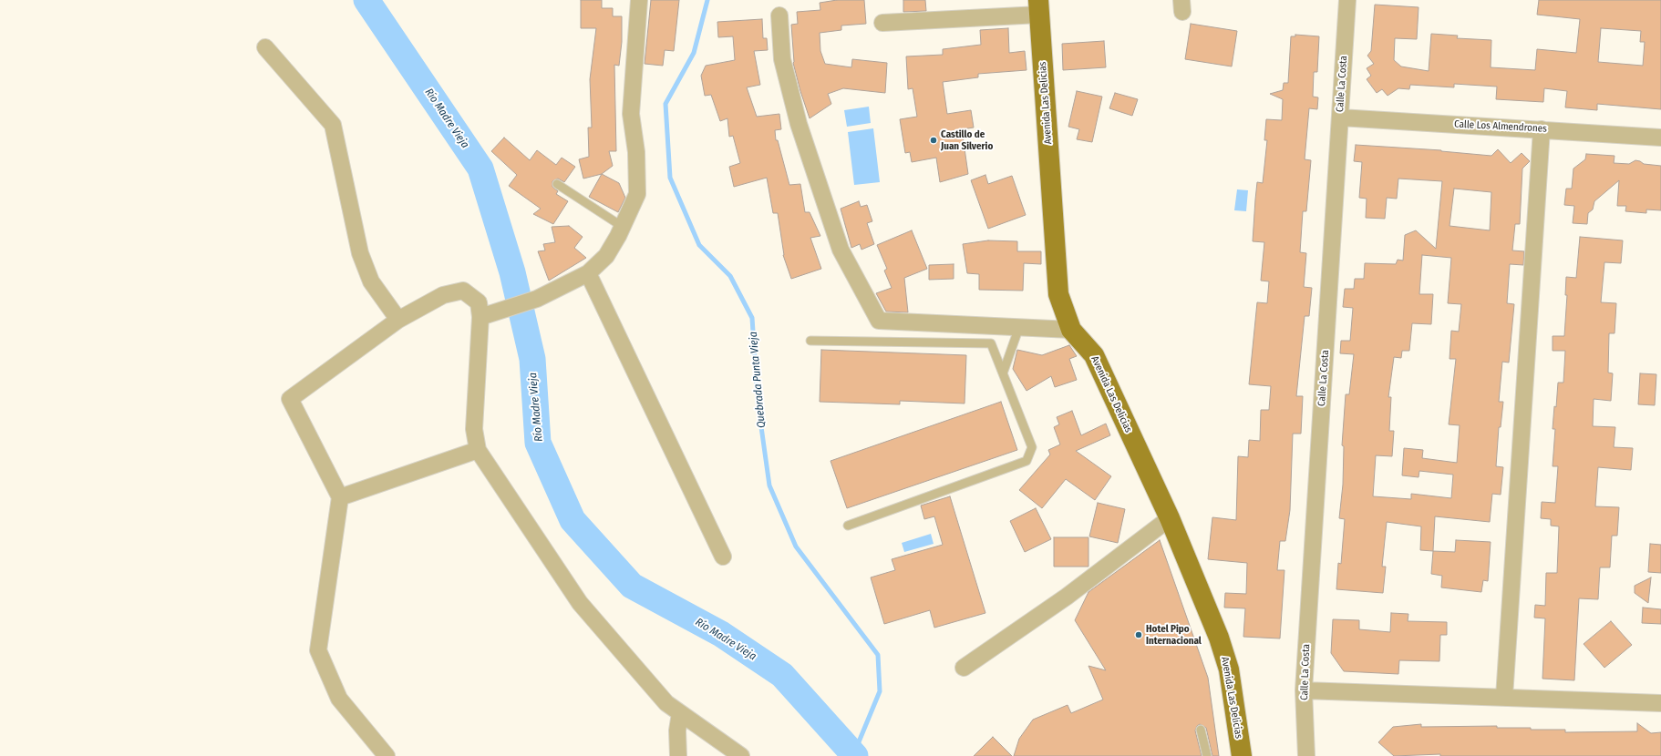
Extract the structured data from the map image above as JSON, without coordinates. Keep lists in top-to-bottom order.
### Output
{
  "streets": {
    "main road": ["Avenida Las Delicias"],
    "street": ["Calle La Costa", "Calle Los Almendrones"]
  },
  "crossings": [
    ["Calle La Costa", "Calle Los Almendrones"]
  ],
  "water": ["Río Madre Vieja", "Quebrada Punta Vieja"],
  "places": ["Castillo de Juan Silverio", "Hotel Pipo Internacional"]
}
